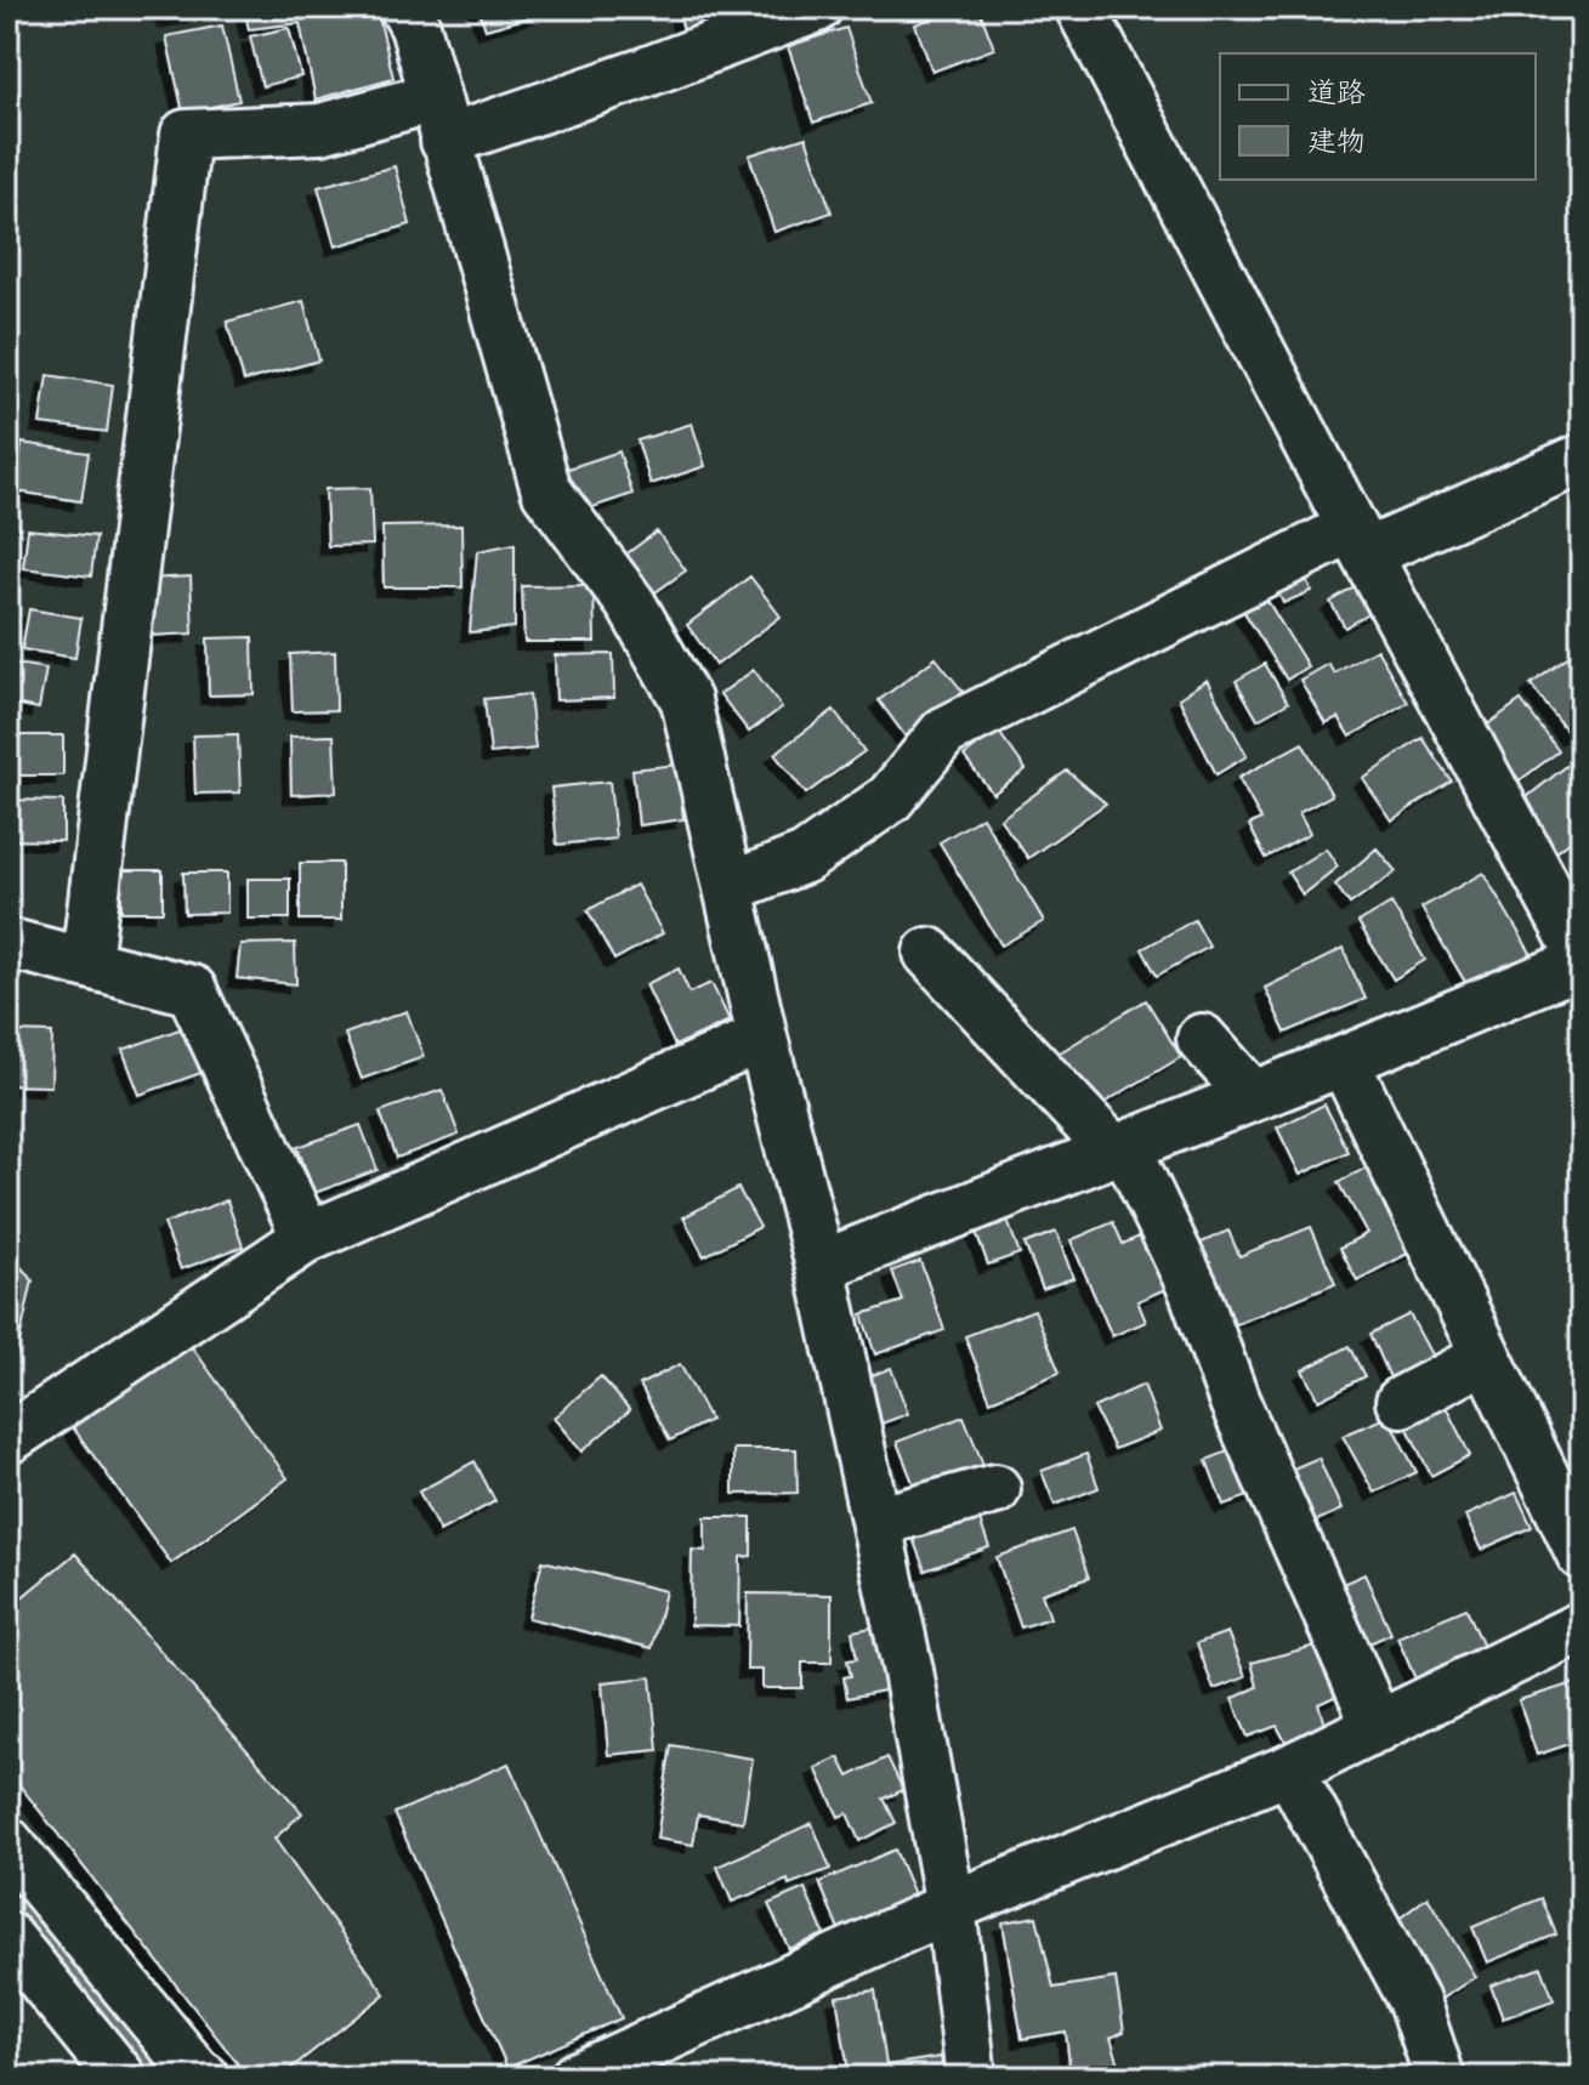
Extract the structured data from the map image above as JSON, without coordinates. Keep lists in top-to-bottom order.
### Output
{
  "legend": ["道路", "建物"]
}
